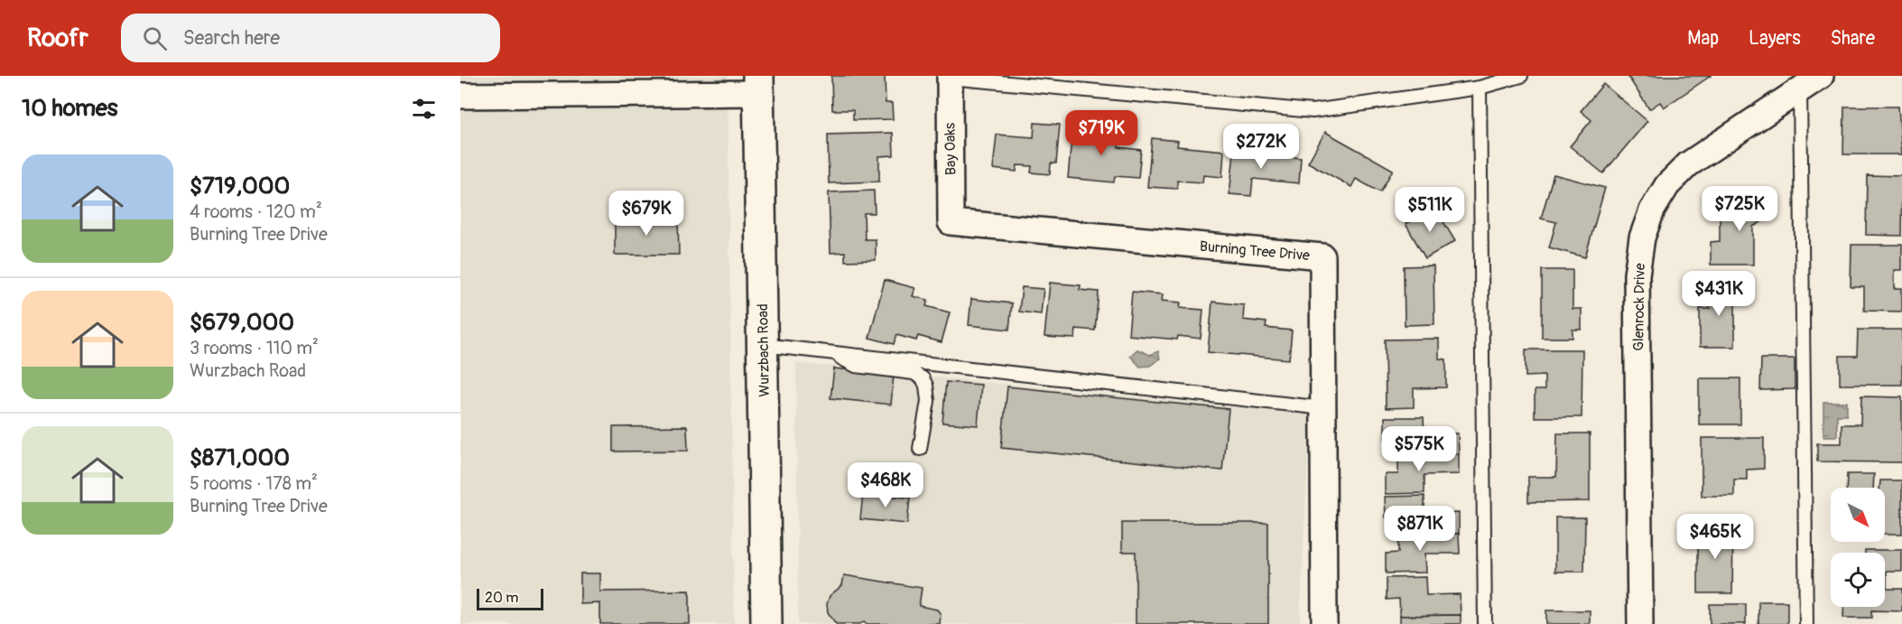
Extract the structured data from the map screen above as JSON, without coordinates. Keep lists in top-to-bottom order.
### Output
{
  "streets": {
    "main road": ["Wurzbach Road"],
    "street": ["Bay Oaks", "Burning Tree Drive", "Glenrock Drive"]
  },
  "crossings": [
    ["Bay Oaks", "Burning Tree Drive"]
  ],
  "scale_bar": "20 m",
  "north": "bottom right",
  "page": {
    "header": "Roofr",
    "search": "Search here",
    "nav": ["Map", "Layers", "Share"],
    "heading": "10 homes",
    "price": [
      "$719K",
      "$272K",
      "$725K",
      "$511K",
      "$679K",
      "$431K",
      "$575K",
      "$468K",
      "$871K",
      "$465K"
    ],
    "list": [
      {
        "name": "$719,000",
        "note": "4 rooms · 120 m² · Burning Tree Drive"
      },
      {
        "name": "$679,000",
        "note": "3 rooms · 110 m² · Wurzbach Road"
      },
      {
        "name": "$871,000",
        "note": "5 rooms · 178 m² · Burning Tree Drive"
      }
    ],
    "scale": "20 m"
  }
}
